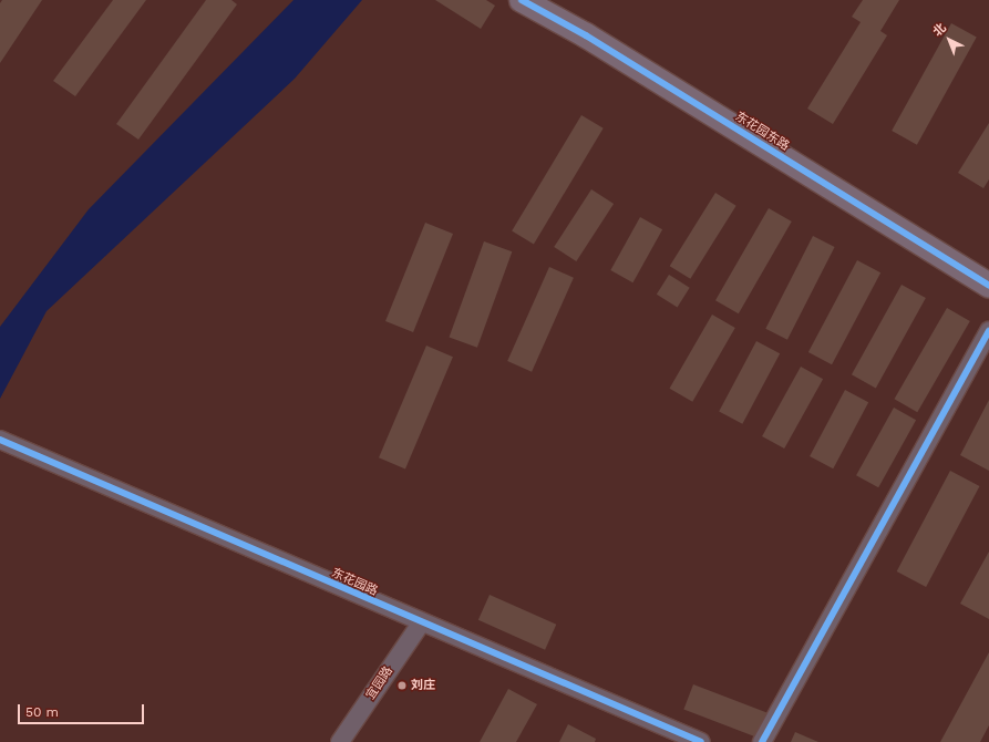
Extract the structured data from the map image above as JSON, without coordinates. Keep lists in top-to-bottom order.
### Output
{
  "streets": {
    "street": ["东花园东路", "东花园路", "宜园路"]
  },
  "crossings": [
    ["东花园路", "宜园路"]
  ],
  "places": ["刘庄"],
  "scale_bar": "50 m",
  "north": "top left"
}
